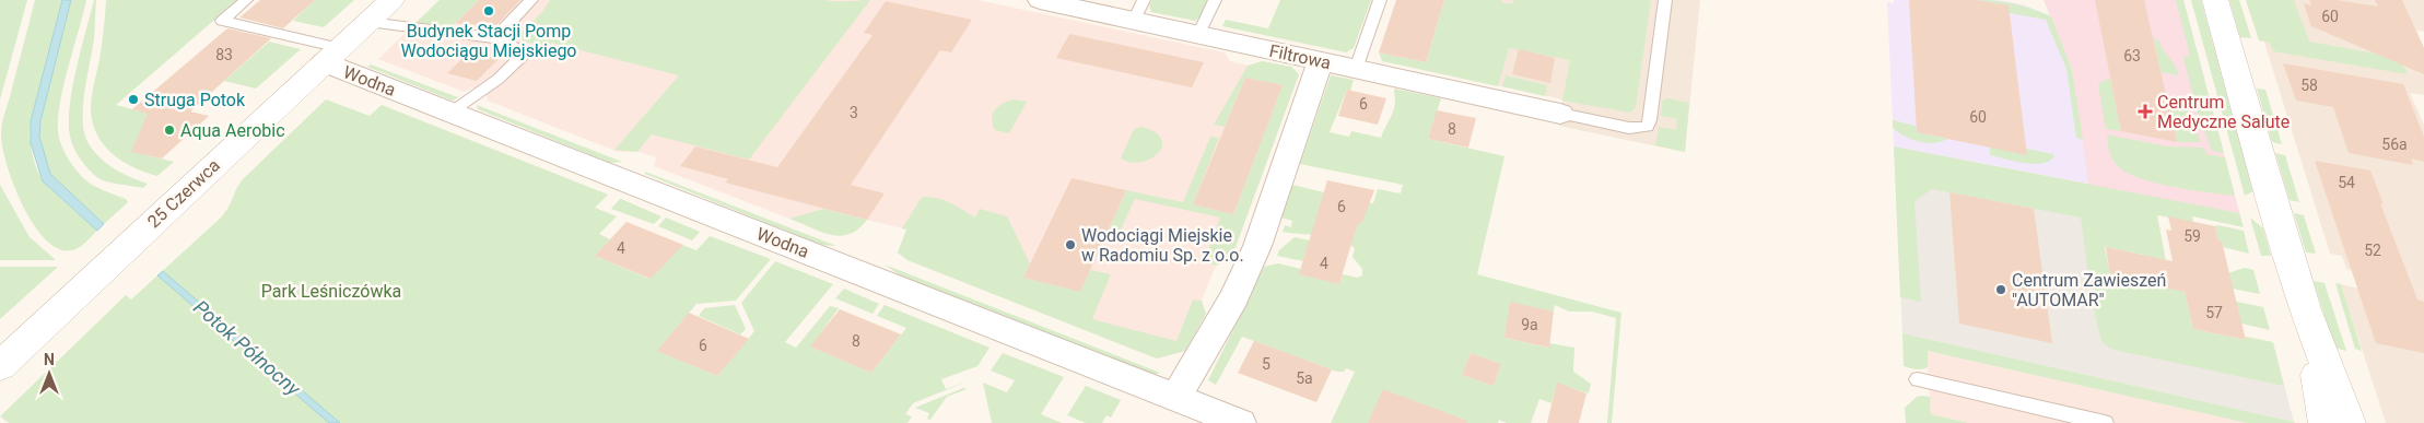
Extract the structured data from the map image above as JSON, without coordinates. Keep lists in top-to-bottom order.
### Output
{
  "streets": {
    "street": ["Filtrowa", "Wodna", "25 Czerwca"]
  },
  "crossings": [
    ["Wodna", "25 Czerwca"]
  ],
  "water": ["Potok Północny"],
  "parks": ["Park Leśniczówka"],
  "places": {
    "other": [
      "Budynek Stacji Pomp Wodociągu Miejskiego",
      "Struga Potok",
      "Aqua Aerobic",
      "Wodociągi Miejskie w Radomiu Sp. z o.o.",
      "Centrum Zawieszeń \"AUTOMAR\""
    ],
    "health": ["Centrum Medyczne Salute"]
  },
  "house_numbers": [
    "60",
    "83",
    "63",
    "58",
    "6",
    "3",
    "60",
    "8",
    "56a",
    "54",
    "6",
    "59",
    "4",
    "52",
    "4",
    "57",
    "9a",
    "8",
    "6",
    "5",
    "5a"
  ],
  "north": "top"
}
